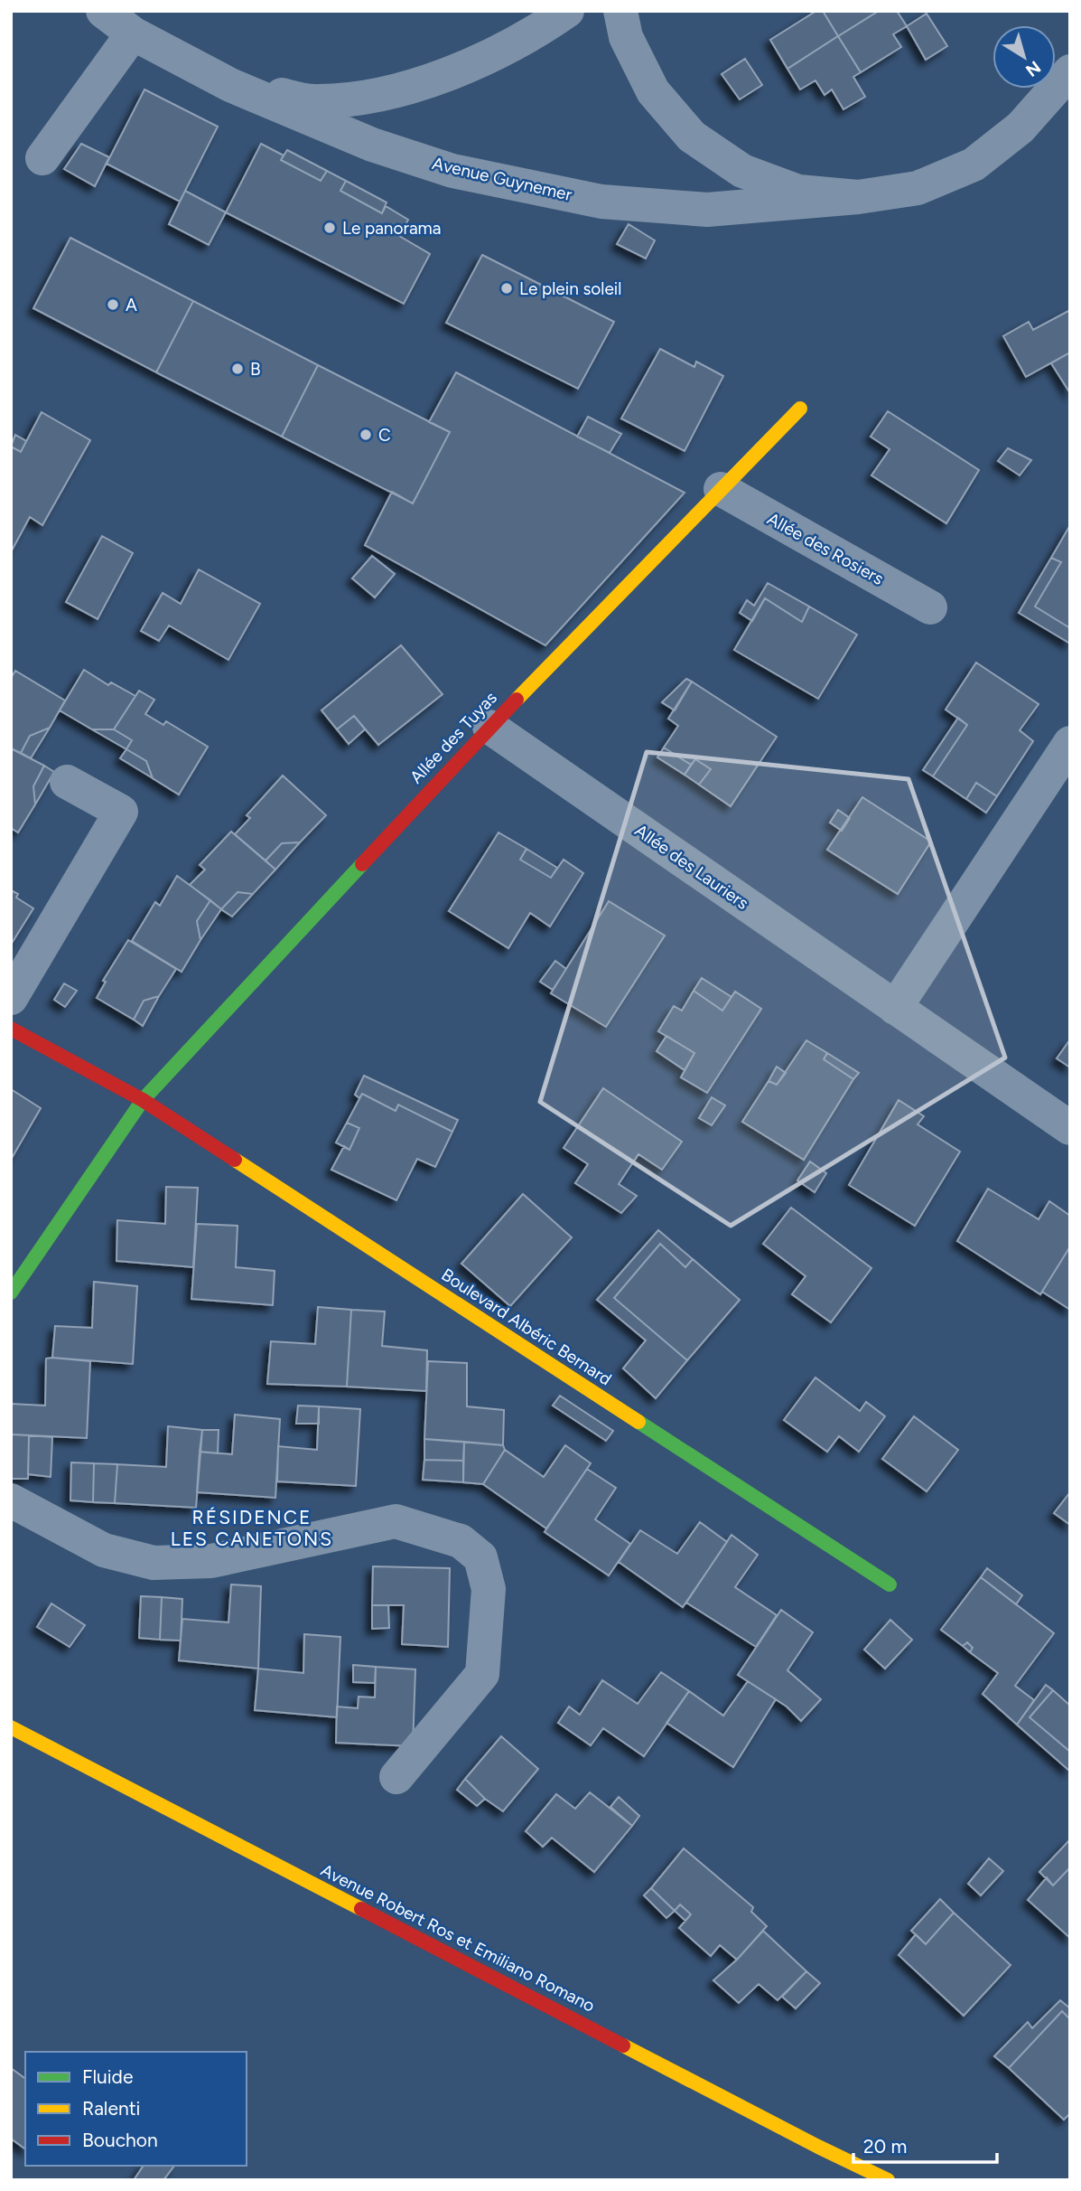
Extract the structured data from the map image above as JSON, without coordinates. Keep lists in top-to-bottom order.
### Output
{
  "streets": {
    "street": [
      "Avenue Guynemer",
      "Allée des Rosiers",
      "Allée des Tuyas",
      "Allée des Lauriers",
      "Boulevard Albéric Bernard",
      "Avenue Robert Ros et Emiliano Romano"
    ]
  },
  "crossings": [
    ["Allée des Rosiers", "Allée des Tuyas"],
    ["Allée des Tuyas", "Allée des Lauriers"],
    ["Allée des Tuyas", "Boulevard Albéric Bernard"]
  ],
  "districts": ["RÉSIDENCE LES CANETONS"],
  "places": [
    "Le panorama",
    "Le plein soleil",
    "A",
    "B",
    "C"
  ],
  "legend": ["Fluide", "Ralenti", "Bouchon"],
  "scale_bar": "20 m",
  "north": "bottom right"
}
